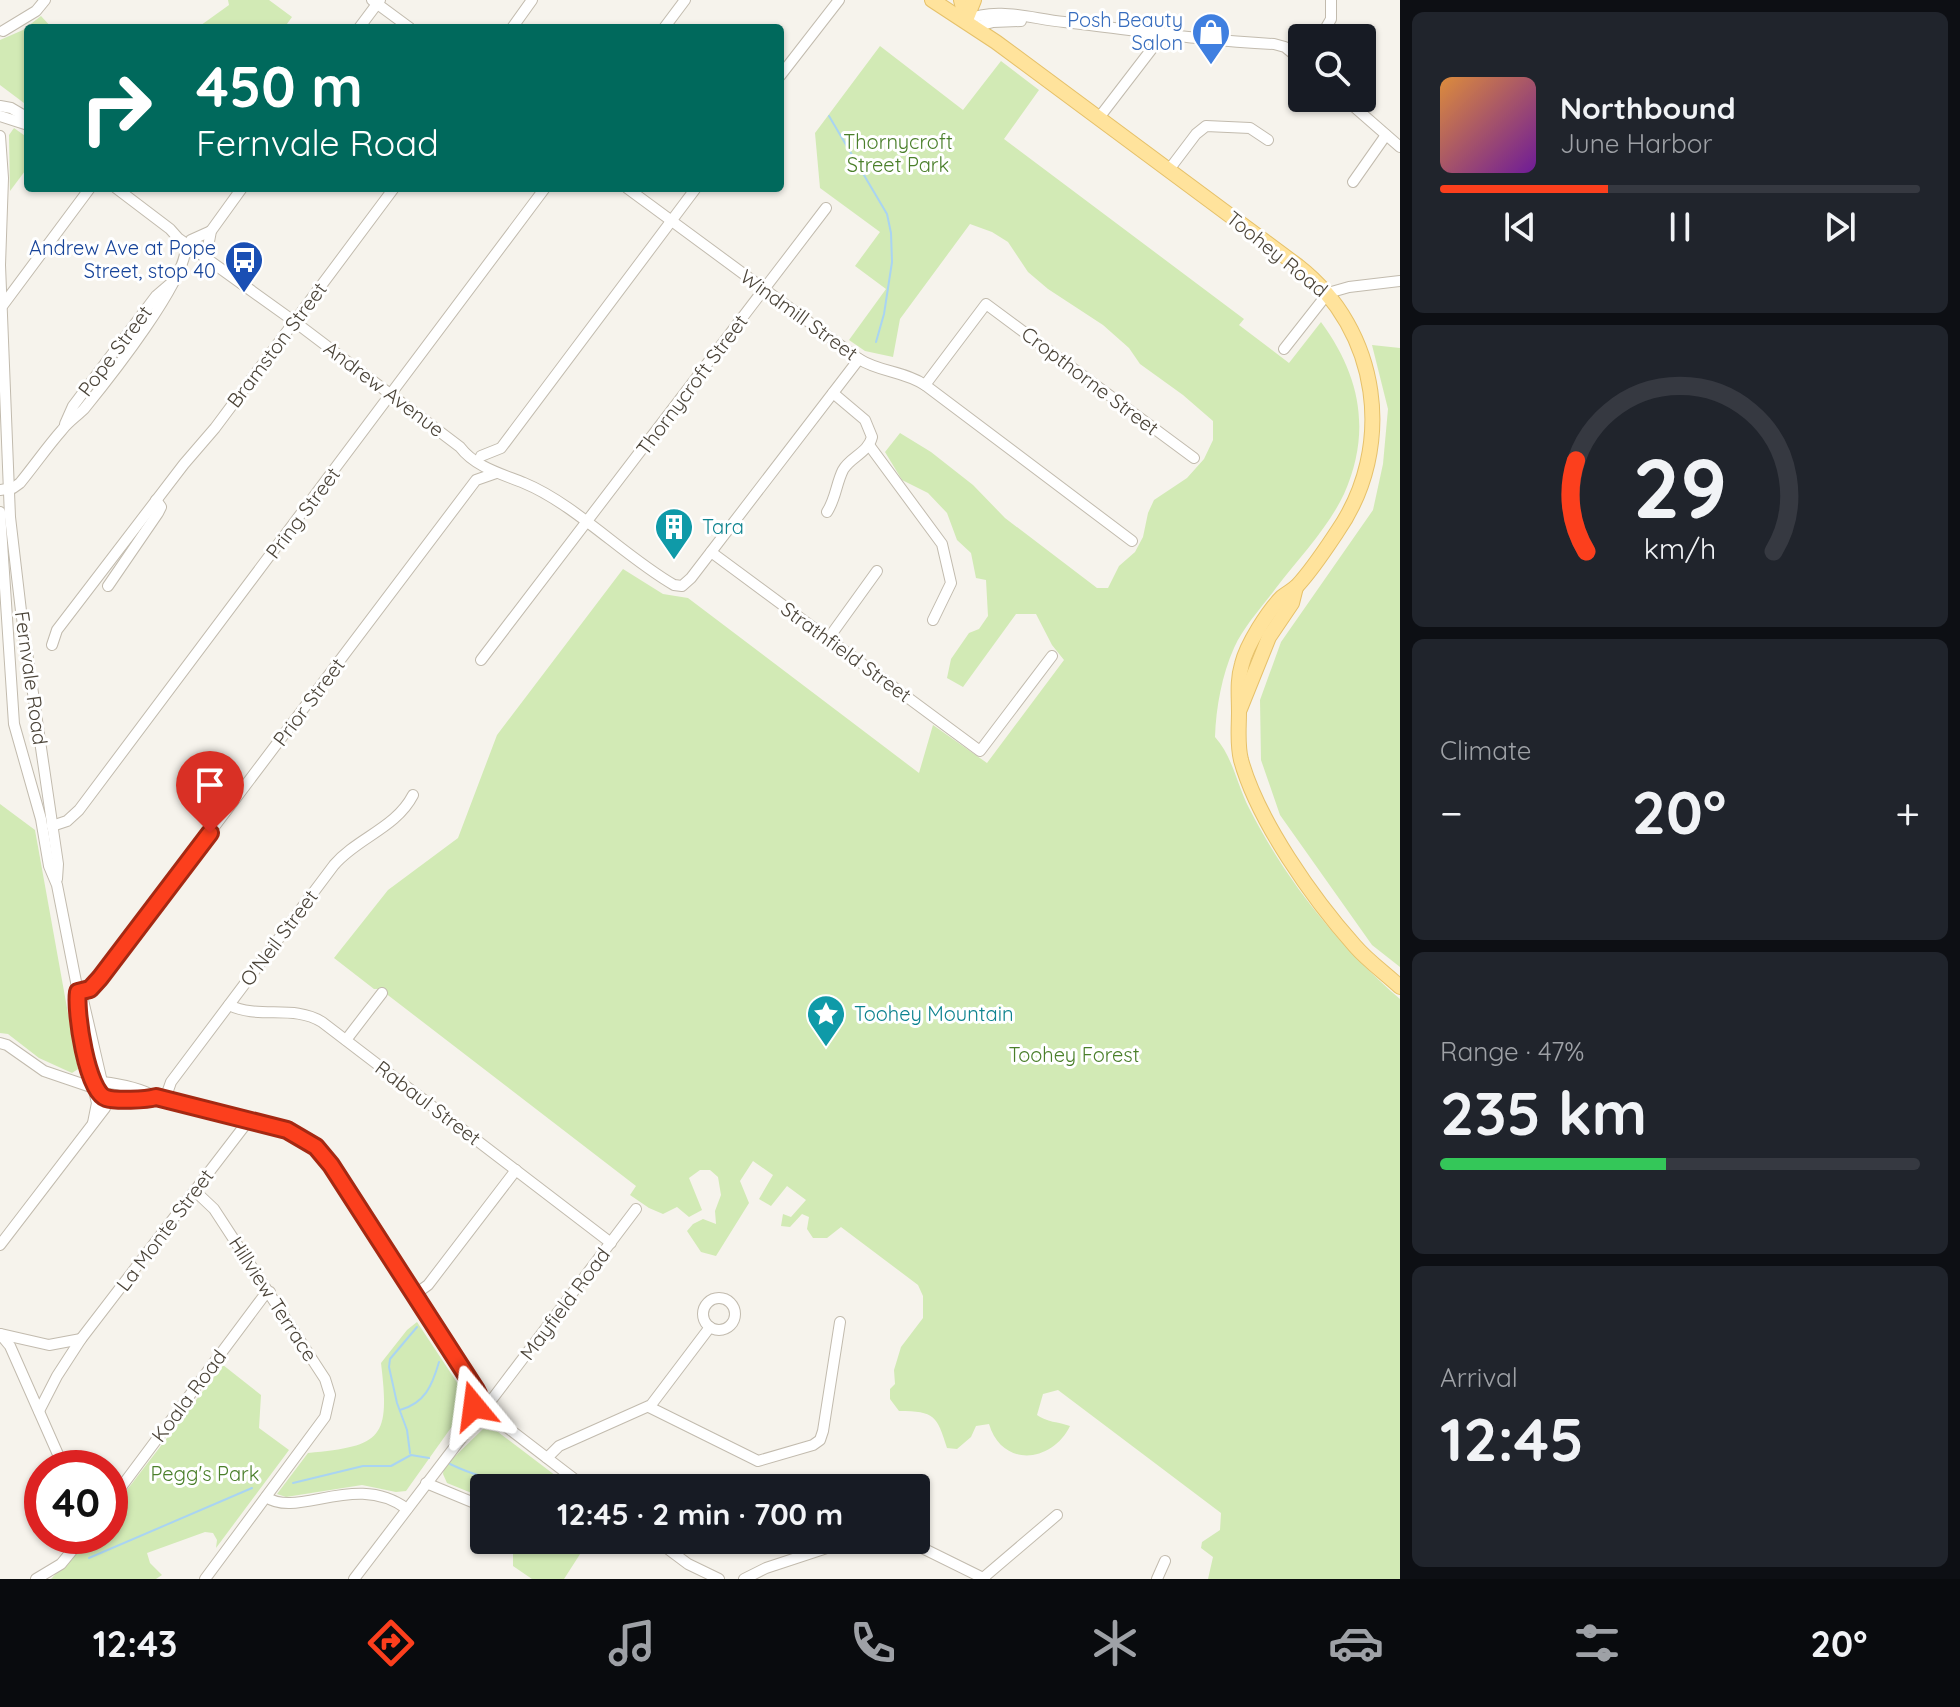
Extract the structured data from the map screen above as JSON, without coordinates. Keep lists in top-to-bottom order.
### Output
{
  "streets": {
    "main road": ["Toohey Road"],
    "street": [
      "Windmill Street",
      "Bramston Street",
      "Pope Street",
      "Cropthorne Street",
      "Thornycroft Street",
      "Andrew Avenue",
      "Pring Street",
      "Strathfield Street",
      "Fernvale Road",
      "Prior Street",
      "O'Neil Street",
      "Rabaul Street",
      "La Monte Street",
      "Hillview Terrace",
      "Mayfield Road",
      "Koala Road"
    ]
  },
  "crossings": [
    ["Windmill Street", "Cropthorne Street"],
    ["Windmill Street", "Thornycroft Street"],
    ["Bramston Street", "Andrew Avenue"],
    ["Pope Street", "Fernvale Road"],
    ["Thornycroft Street", "Andrew Avenue"],
    ["Andrew Avenue", "Pring Street"],
    ["Andrew Avenue", "Strathfield Street"],
    ["Pring Street", "Fernvale Road"],
    ["Fernvale Road", "Prior Street"],
    ["O'Neil Street", "Rabaul Street"],
    ["Rabaul Street", "Mayfield Road"],
    ["La Monte Street", "Hillview Terrace"],
    ["Hillview Terrace", "Koala Road"]
  ],
  "parks": ["Thornycroft Street Park", "Toohey Forest", "Pegg's Park"],
  "places": {
    "shop": ["Posh Beauty Salon"],
    "bus stop": ["Andrew Ave at Pope Street, stop 40"],
    "building": ["Tara"],
    "place": ["Toohey Mountain"]
  },
  "page": {
    "turn": ["450 m", "Fernvale Road"],
    "song": ["Northbound", "June Harbor"],
    "tile": [
      "Climate",
      ["Range · 47%", "235 km"],
      ["Arrival", "12:45"]
    ],
    "heat": ["−", "20°", "+"],
    "limit": "40",
    "trip": "12:45 · 2 min · 700 m",
    "tabs": ["12:43", "20°"],
    "gauge": ["29", "km/h"]
  }
}
